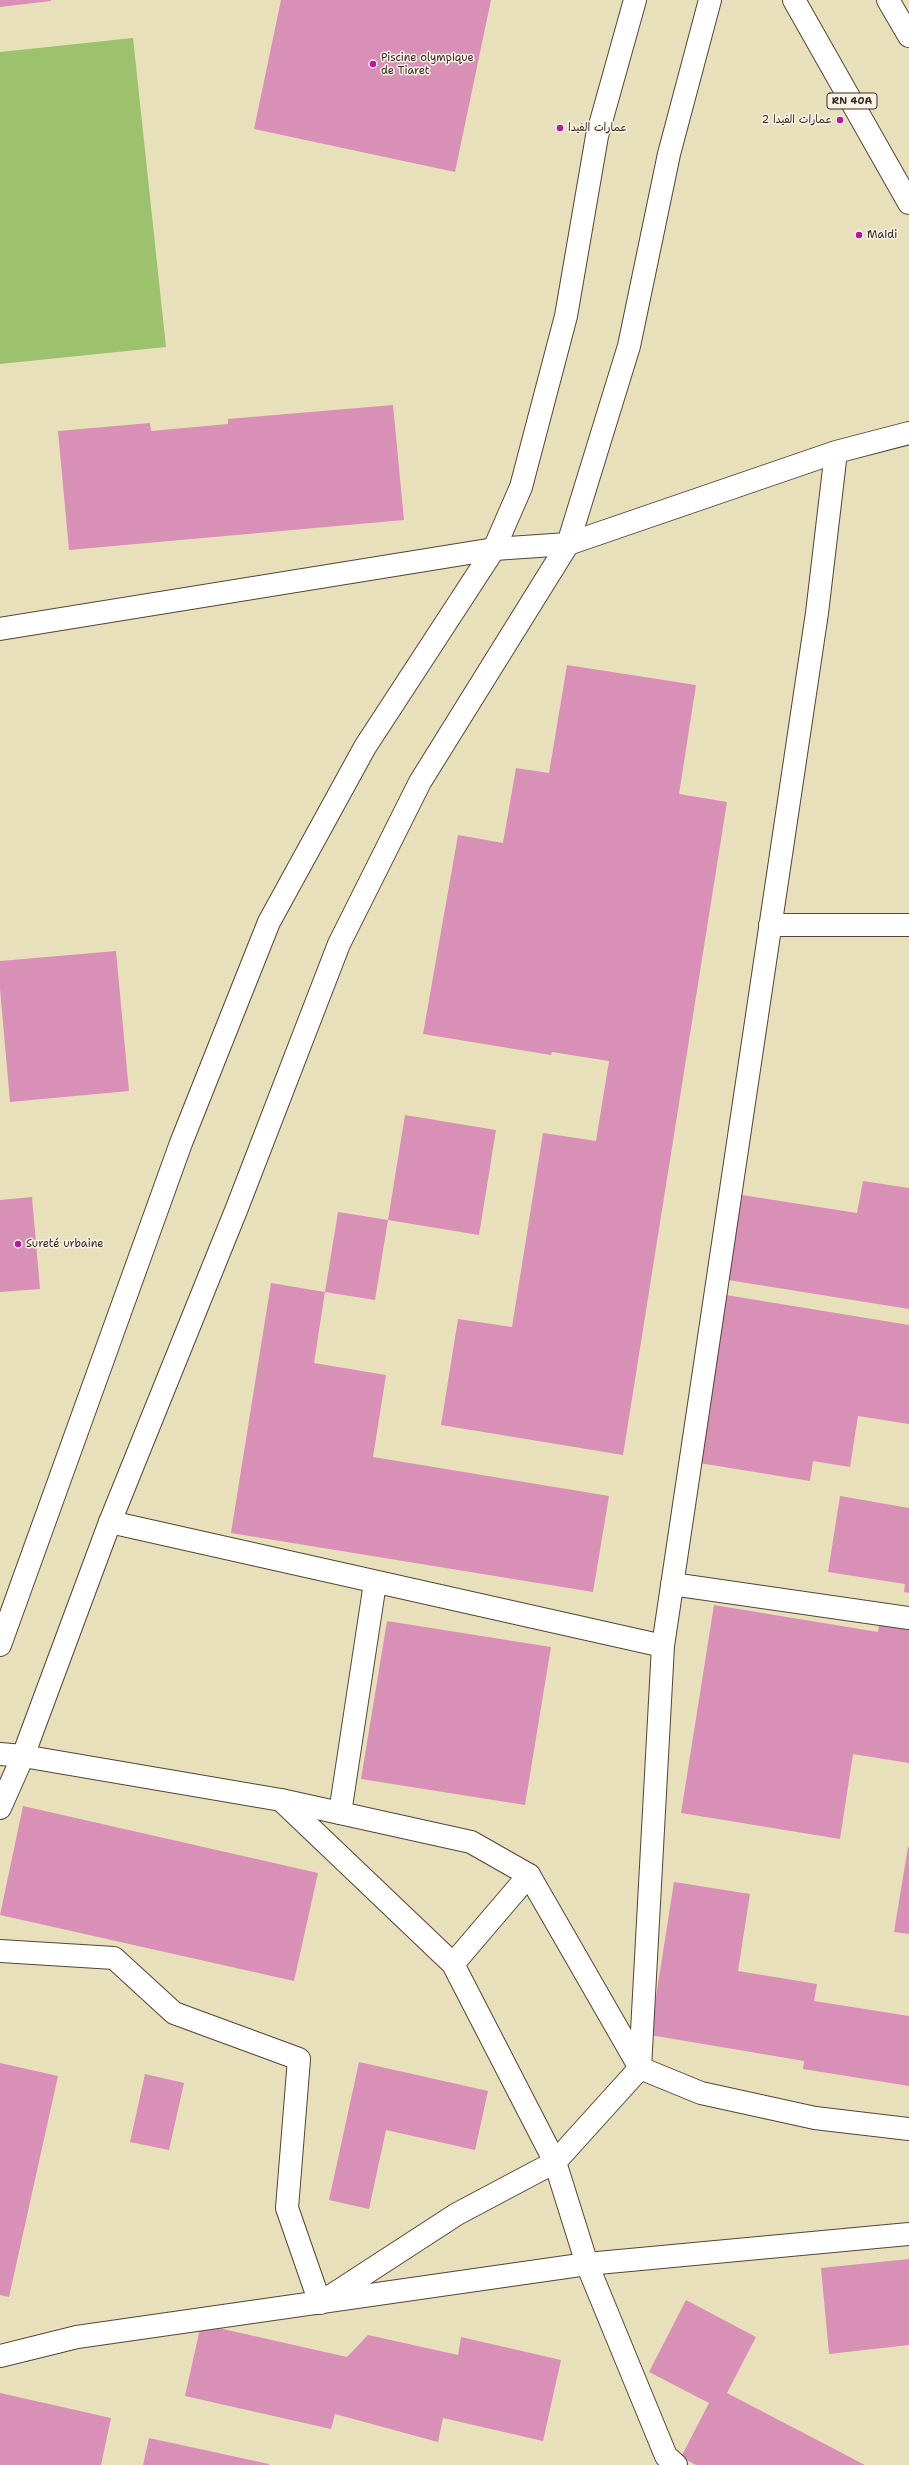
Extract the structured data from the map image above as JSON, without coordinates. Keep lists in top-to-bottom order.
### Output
{
  "streets": {
    "street": ["RN 40A"]
  },
  "places": [
    "Piscine olympique de Tiaret",
    "عمارات الفيدا 2",
    "عمارات الفيدا",
    "Maidi",
    "Sureté urbaine"
  ]
}
